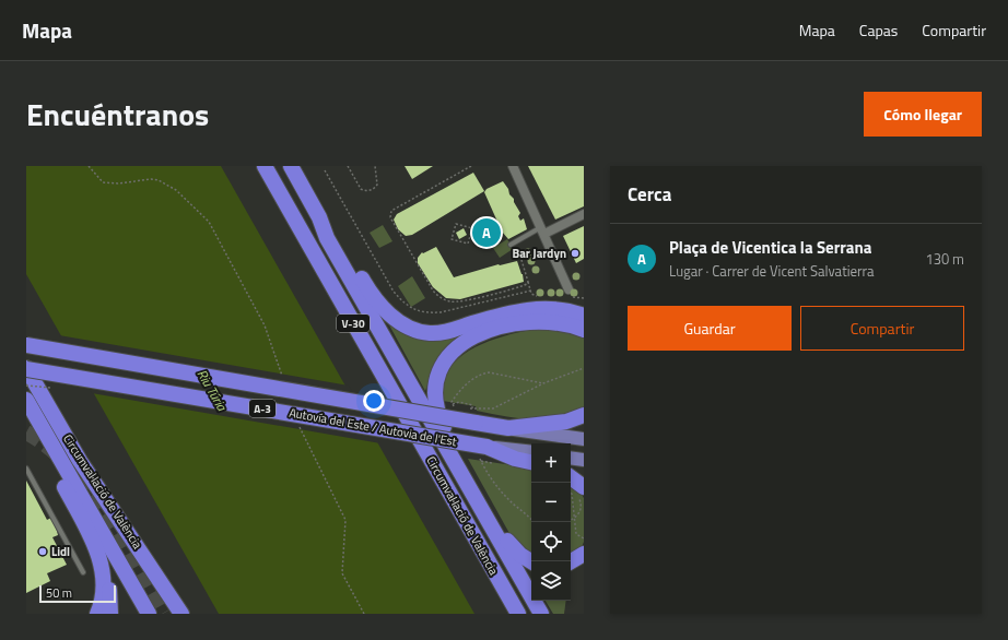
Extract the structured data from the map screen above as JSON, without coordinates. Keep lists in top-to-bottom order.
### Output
{
  "streets": {
    "highway": [
      "V-30",
      "A-3",
      "Autovía del Este / Autovia de l'Est",
      "Circumval·lació de València"
    ]
  },
  "crossings": [
    ["A-3", "Autovía del Este / Autovia de l'Est"],
    ["Autovía del Este / Autovia de l'Est", "Circumval·lació de València"]
  ],
  "water": ["Riu Túria"],
  "places": ["Bar Jardyn", "Lidl"],
  "scale_bar": "50 m",
  "page": {
    "header": "Mapa",
    "nav": ["Mapa", "Capas", "Compartir"],
    "title": "Encuéntranos",
    "buttons": [
      "Cómo llegar",
      ["Guardar", "Compartir"]
    ],
    "heading": "Cerca",
    "pins": "A",
    "list": [
      {
        "mark": "A",
        "name": "Plaça de Vicentica la Serrana",
        "note": "Lugar · Carrer de Vicent Salvatierra",
        "value": "130 m"
      }
    ],
    "map_buttons": ["+", "−"],
    "scale": "50 m"
  }
}
